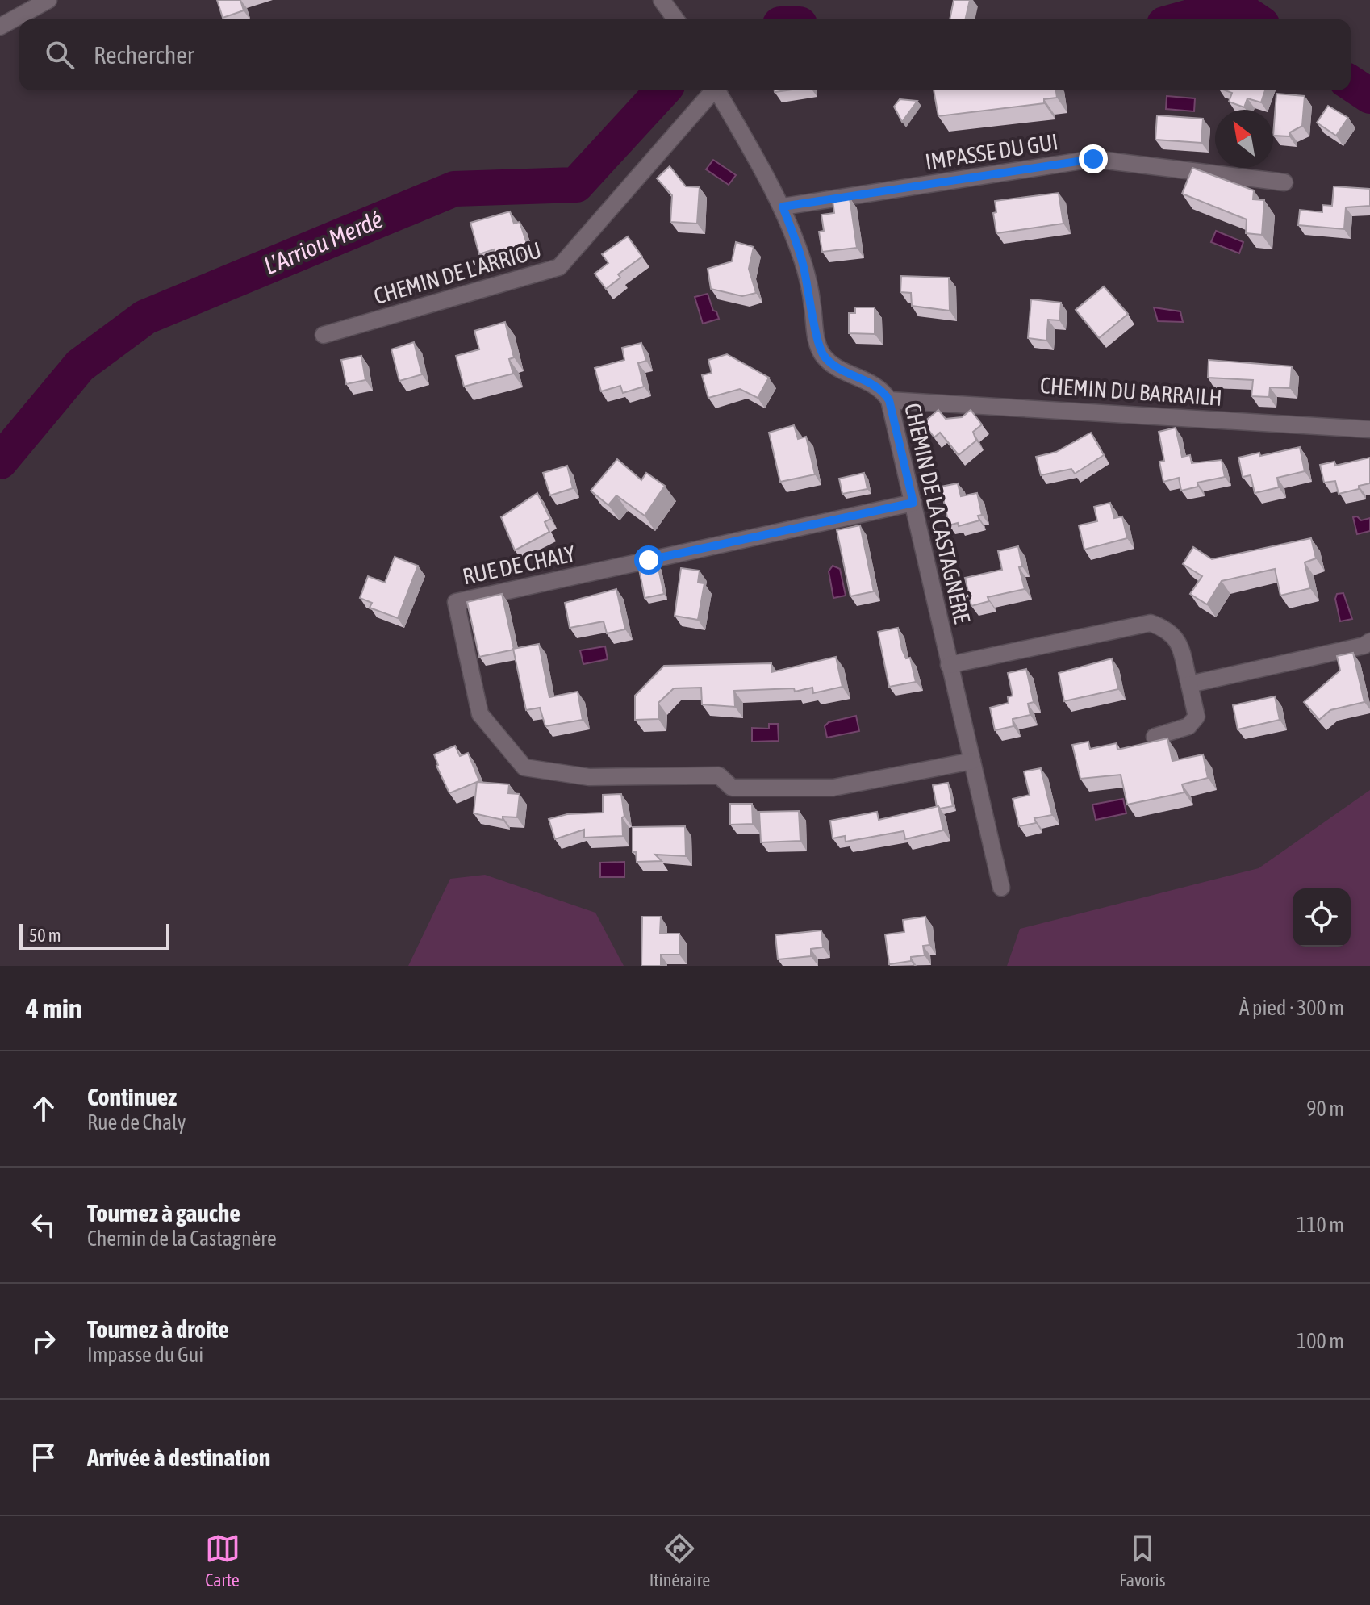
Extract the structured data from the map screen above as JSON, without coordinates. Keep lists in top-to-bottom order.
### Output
{
  "streets": {
    "street": [
      "IMPASSE DU GUI",
      "CHEMIN DE L'ARRIOU",
      "CHEMIN DU BARRAILH",
      "CHEMIN DE LA CASTAGNÈRE",
      "RUE DE CHALY"
    ]
  },
  "crossings": [
    ["IMPASSE DU GUI", "CHEMIN DE LA CASTAGNÈRE"],
    ["CHEMIN DU BARRAILH", "CHEMIN DE LA CASTAGNÈRE"],
    ["CHEMIN DE LA CASTAGNÈRE", "RUE DE CHALY"]
  ],
  "water": ["L'Arriou Merdé"],
  "scale_bar": "50 m",
  "north": "top left",
  "page": {
    "search": "Rechercher",
    "scale": "50 m",
    "heading": ["4 min", "À pied · 300 m"],
    "list": [
      ["Continuez", "Rue de Chaly", "90 m"],
      ["Tournez à gauche", "Chemin de la Castagnère", "110 m"],
      ["Tournez à droite", "Impasse du Gui", "100 m"],
      "Arrivée à destination"
    ],
    "nav": ["Carte", "Itinéraire", "Favoris"]
  }
}
